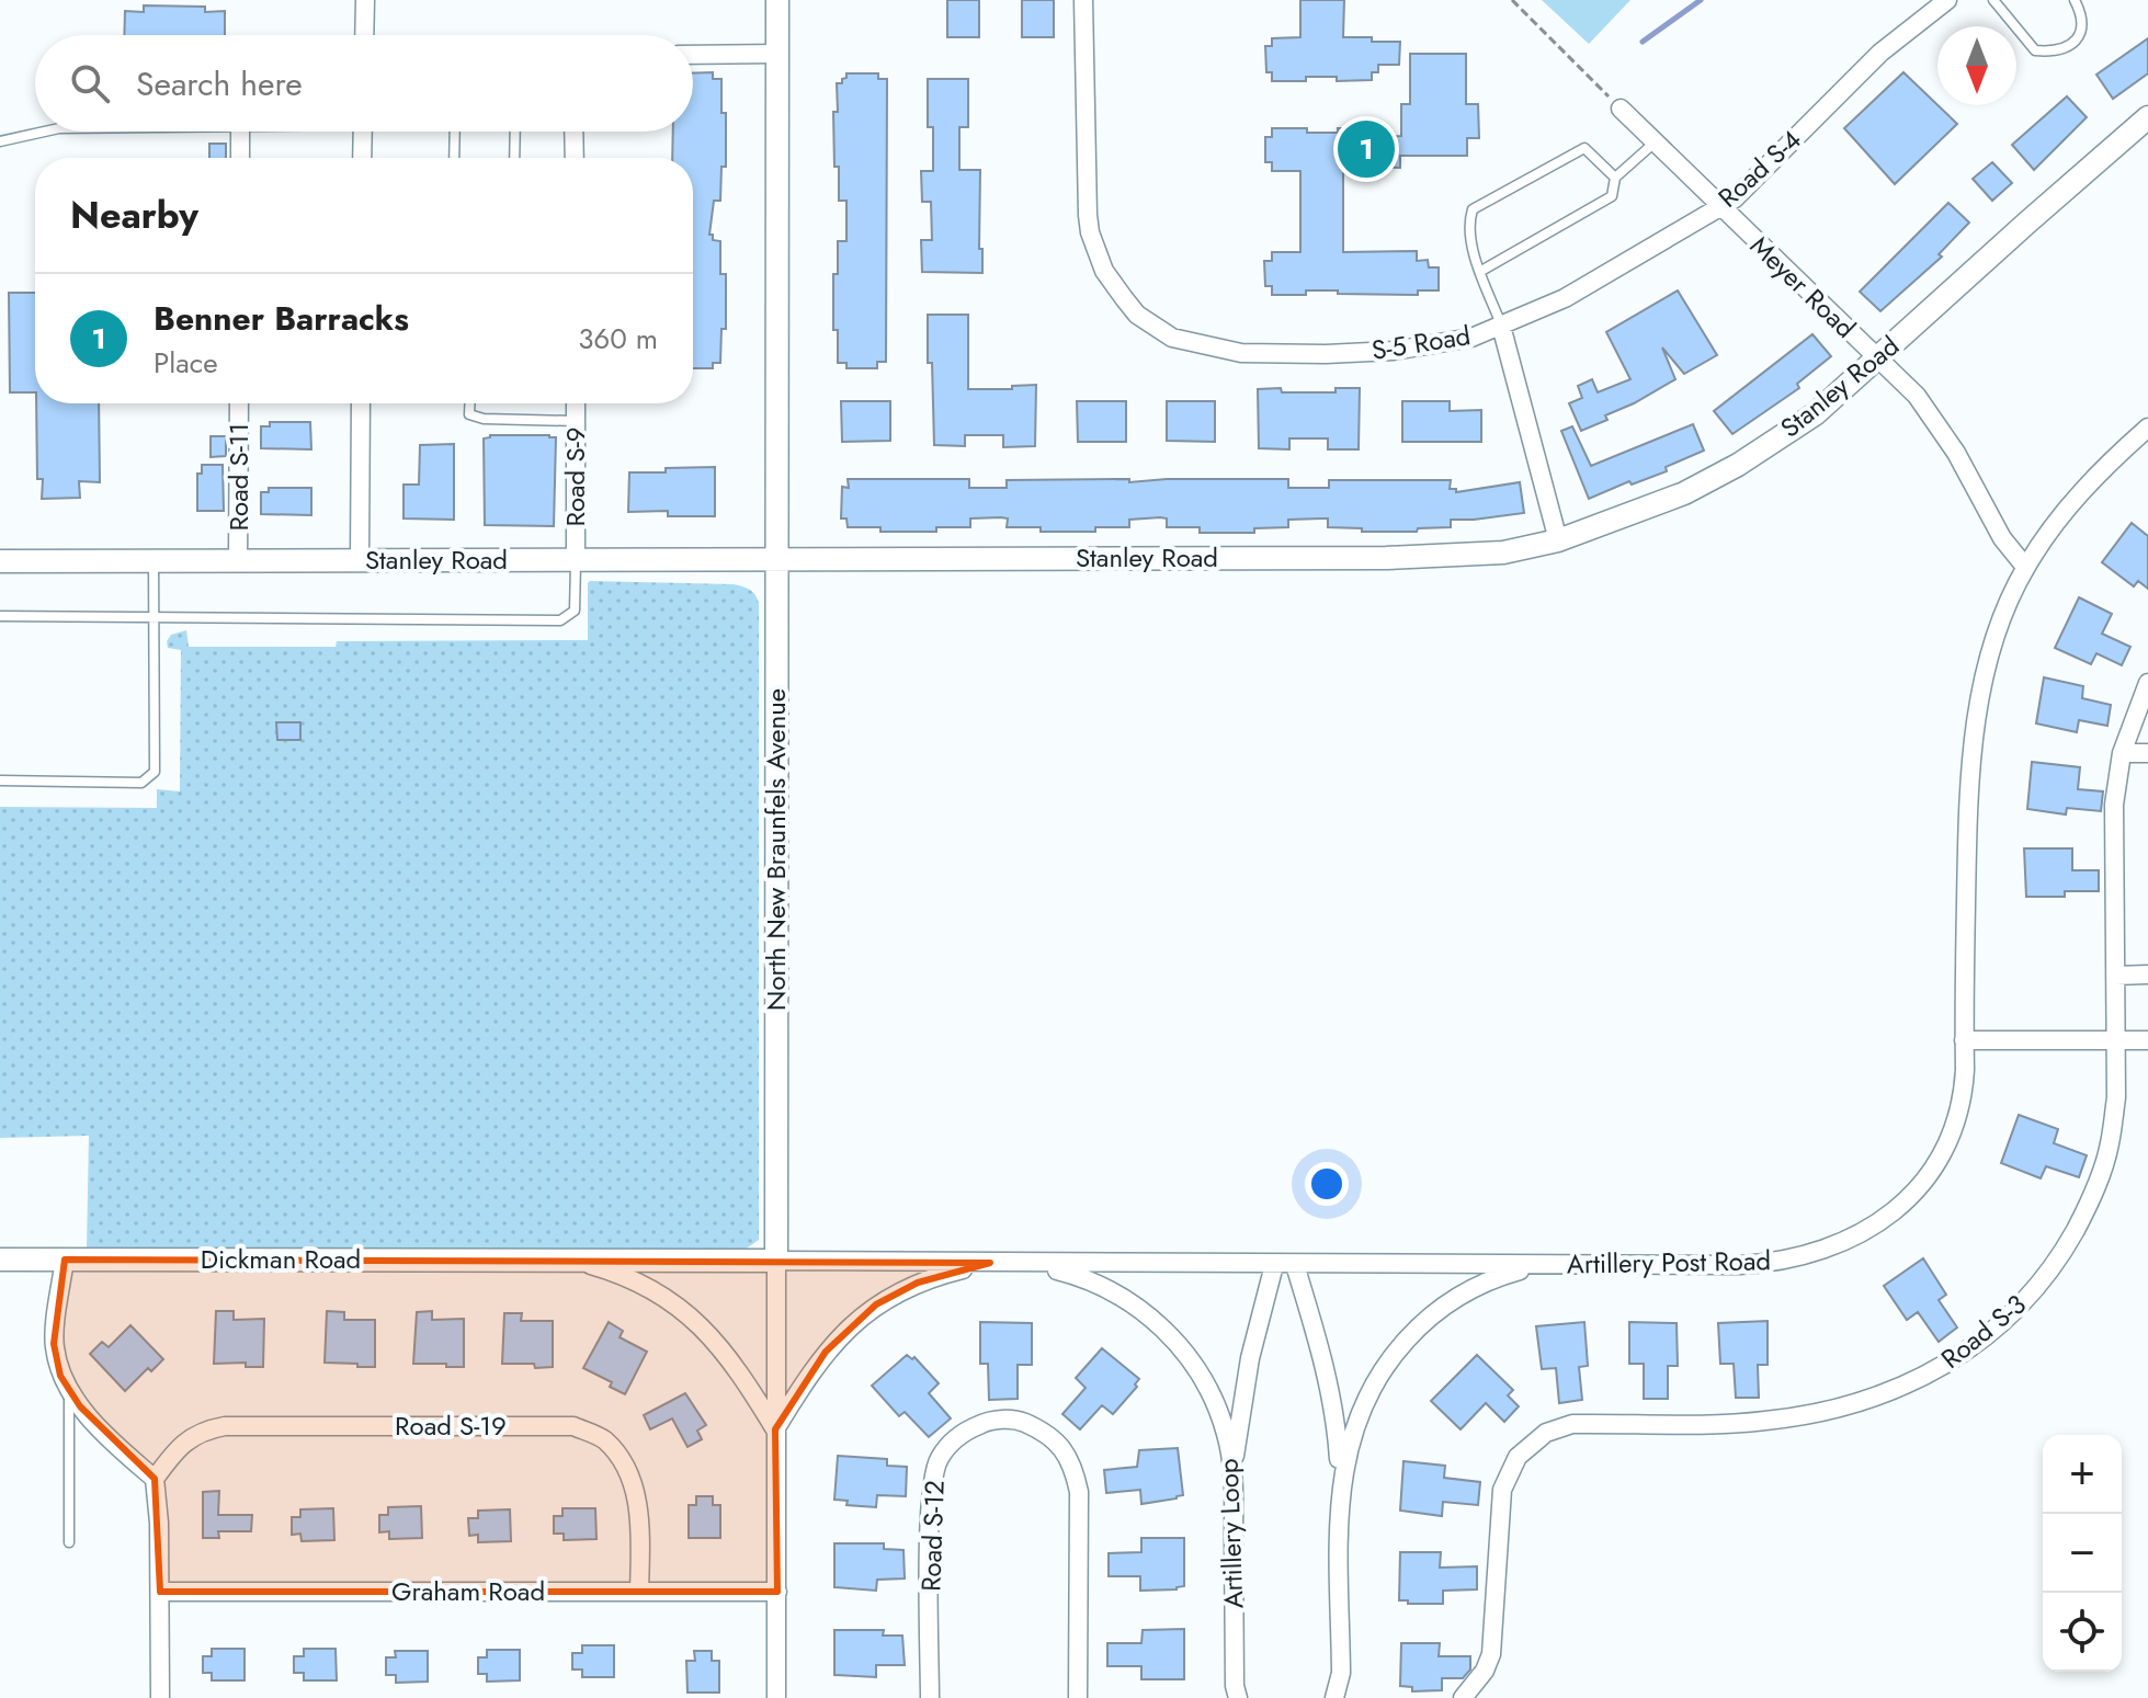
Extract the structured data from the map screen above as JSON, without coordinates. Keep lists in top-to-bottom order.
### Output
{
  "streets": {
    "street": [
      "Road S-4",
      "Meyer Road",
      "S-5 Road",
      "Stanley Road",
      "Road S-11",
      "Road S-9",
      "North New Braunfels Avenue",
      "Dickman Road",
      "Artillery Post Road",
      "Road S-3",
      "Road S-19",
      "Artillery Loop",
      "Road S-12",
      "Graham Road"
    ]
  },
  "crossings": [
    ["Road S-4", "Meyer Road"],
    ["Road S-4", "S-5 Road"],
    ["Meyer Road", "Stanley Road"],
    ["Meyer Road", "Artillery Post Road"],
    ["S-5 Road", "Stanley Road"],
    ["Stanley Road", "Road S-11"],
    ["Stanley Road", "Road S-9"],
    ["Stanley Road", "North New Braunfels Avenue"],
    ["North New Braunfels Avenue", "Dickman Road"],
    ["North New Braunfels Avenue", "Artillery Post Road"],
    ["North New Braunfels Avenue", "Graham Road"],
    ["Dickman Road", "Artillery Post Road"],
    ["Artillery Post Road", "Artillery Loop"],
    ["Road S-19", "Graham Road"]
  ],
  "north": "bottom",
  "page": {
    "search": "Search here",
    "pins": "1",
    "heading": "Nearby",
    "list": [
      {
        "mark": "1",
        "name": "Benner Barracks",
        "note": "Place",
        "value": "360 m"
      }
    ],
    "map_buttons": ["+", "−"]
  }
}
